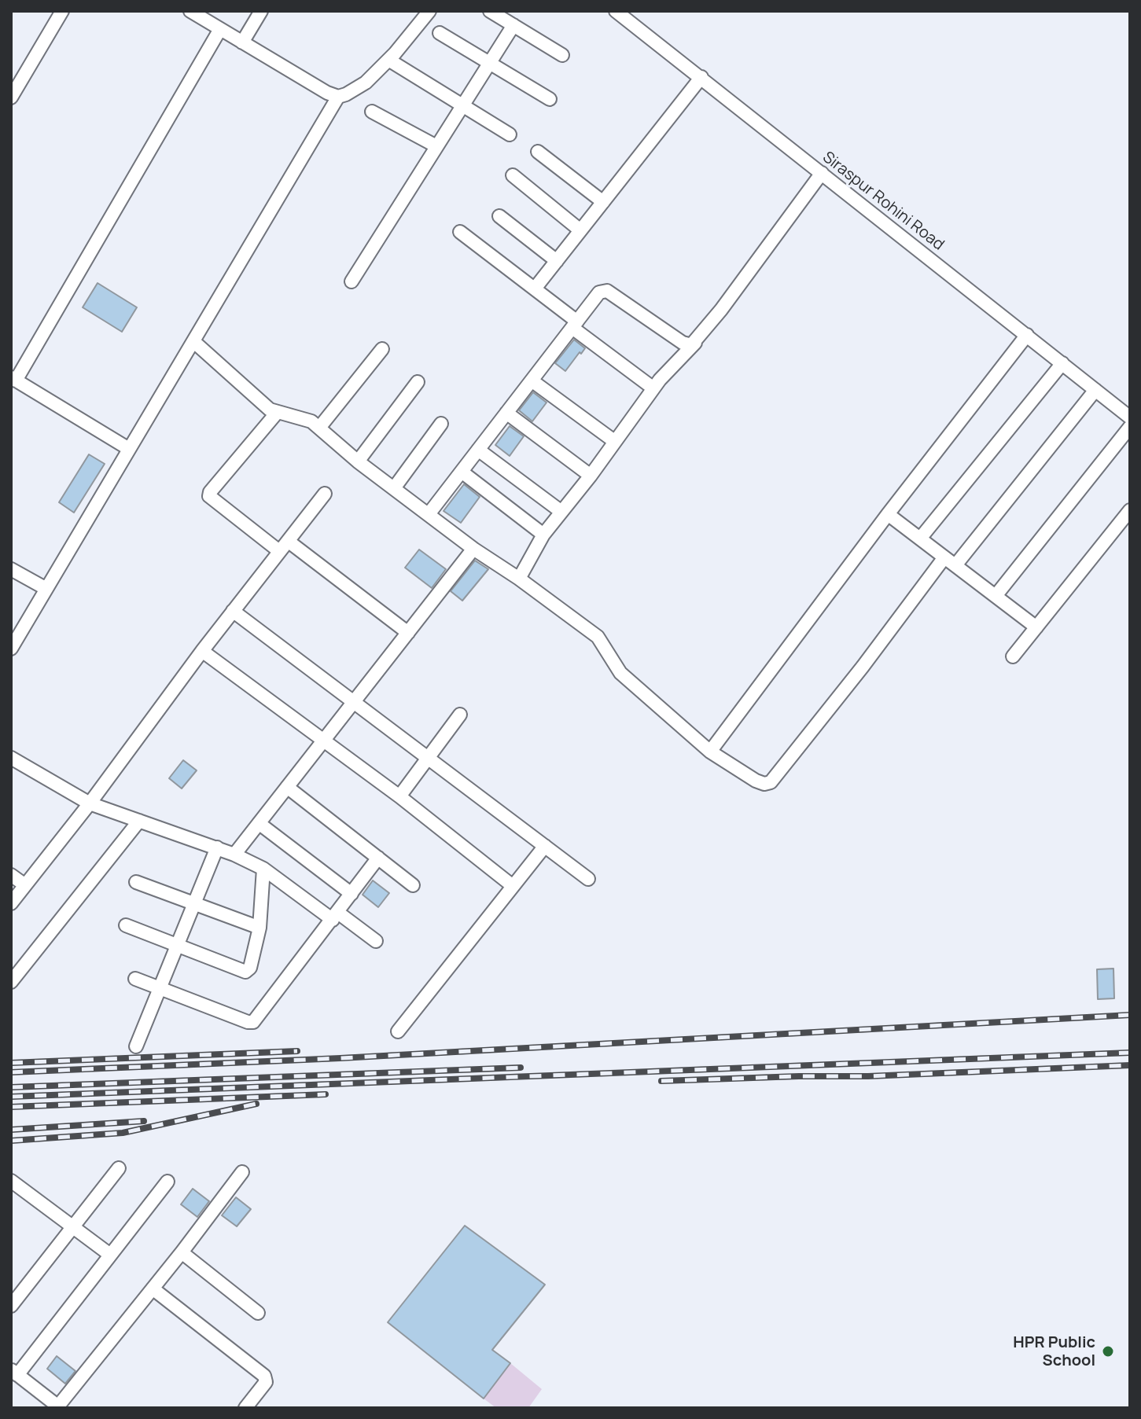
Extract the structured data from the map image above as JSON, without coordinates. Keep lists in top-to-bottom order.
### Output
{
  "streets": {
    "street": ["Siraspur Rohini Road"]
  },
  "places": ["HPR Public School"]
}
